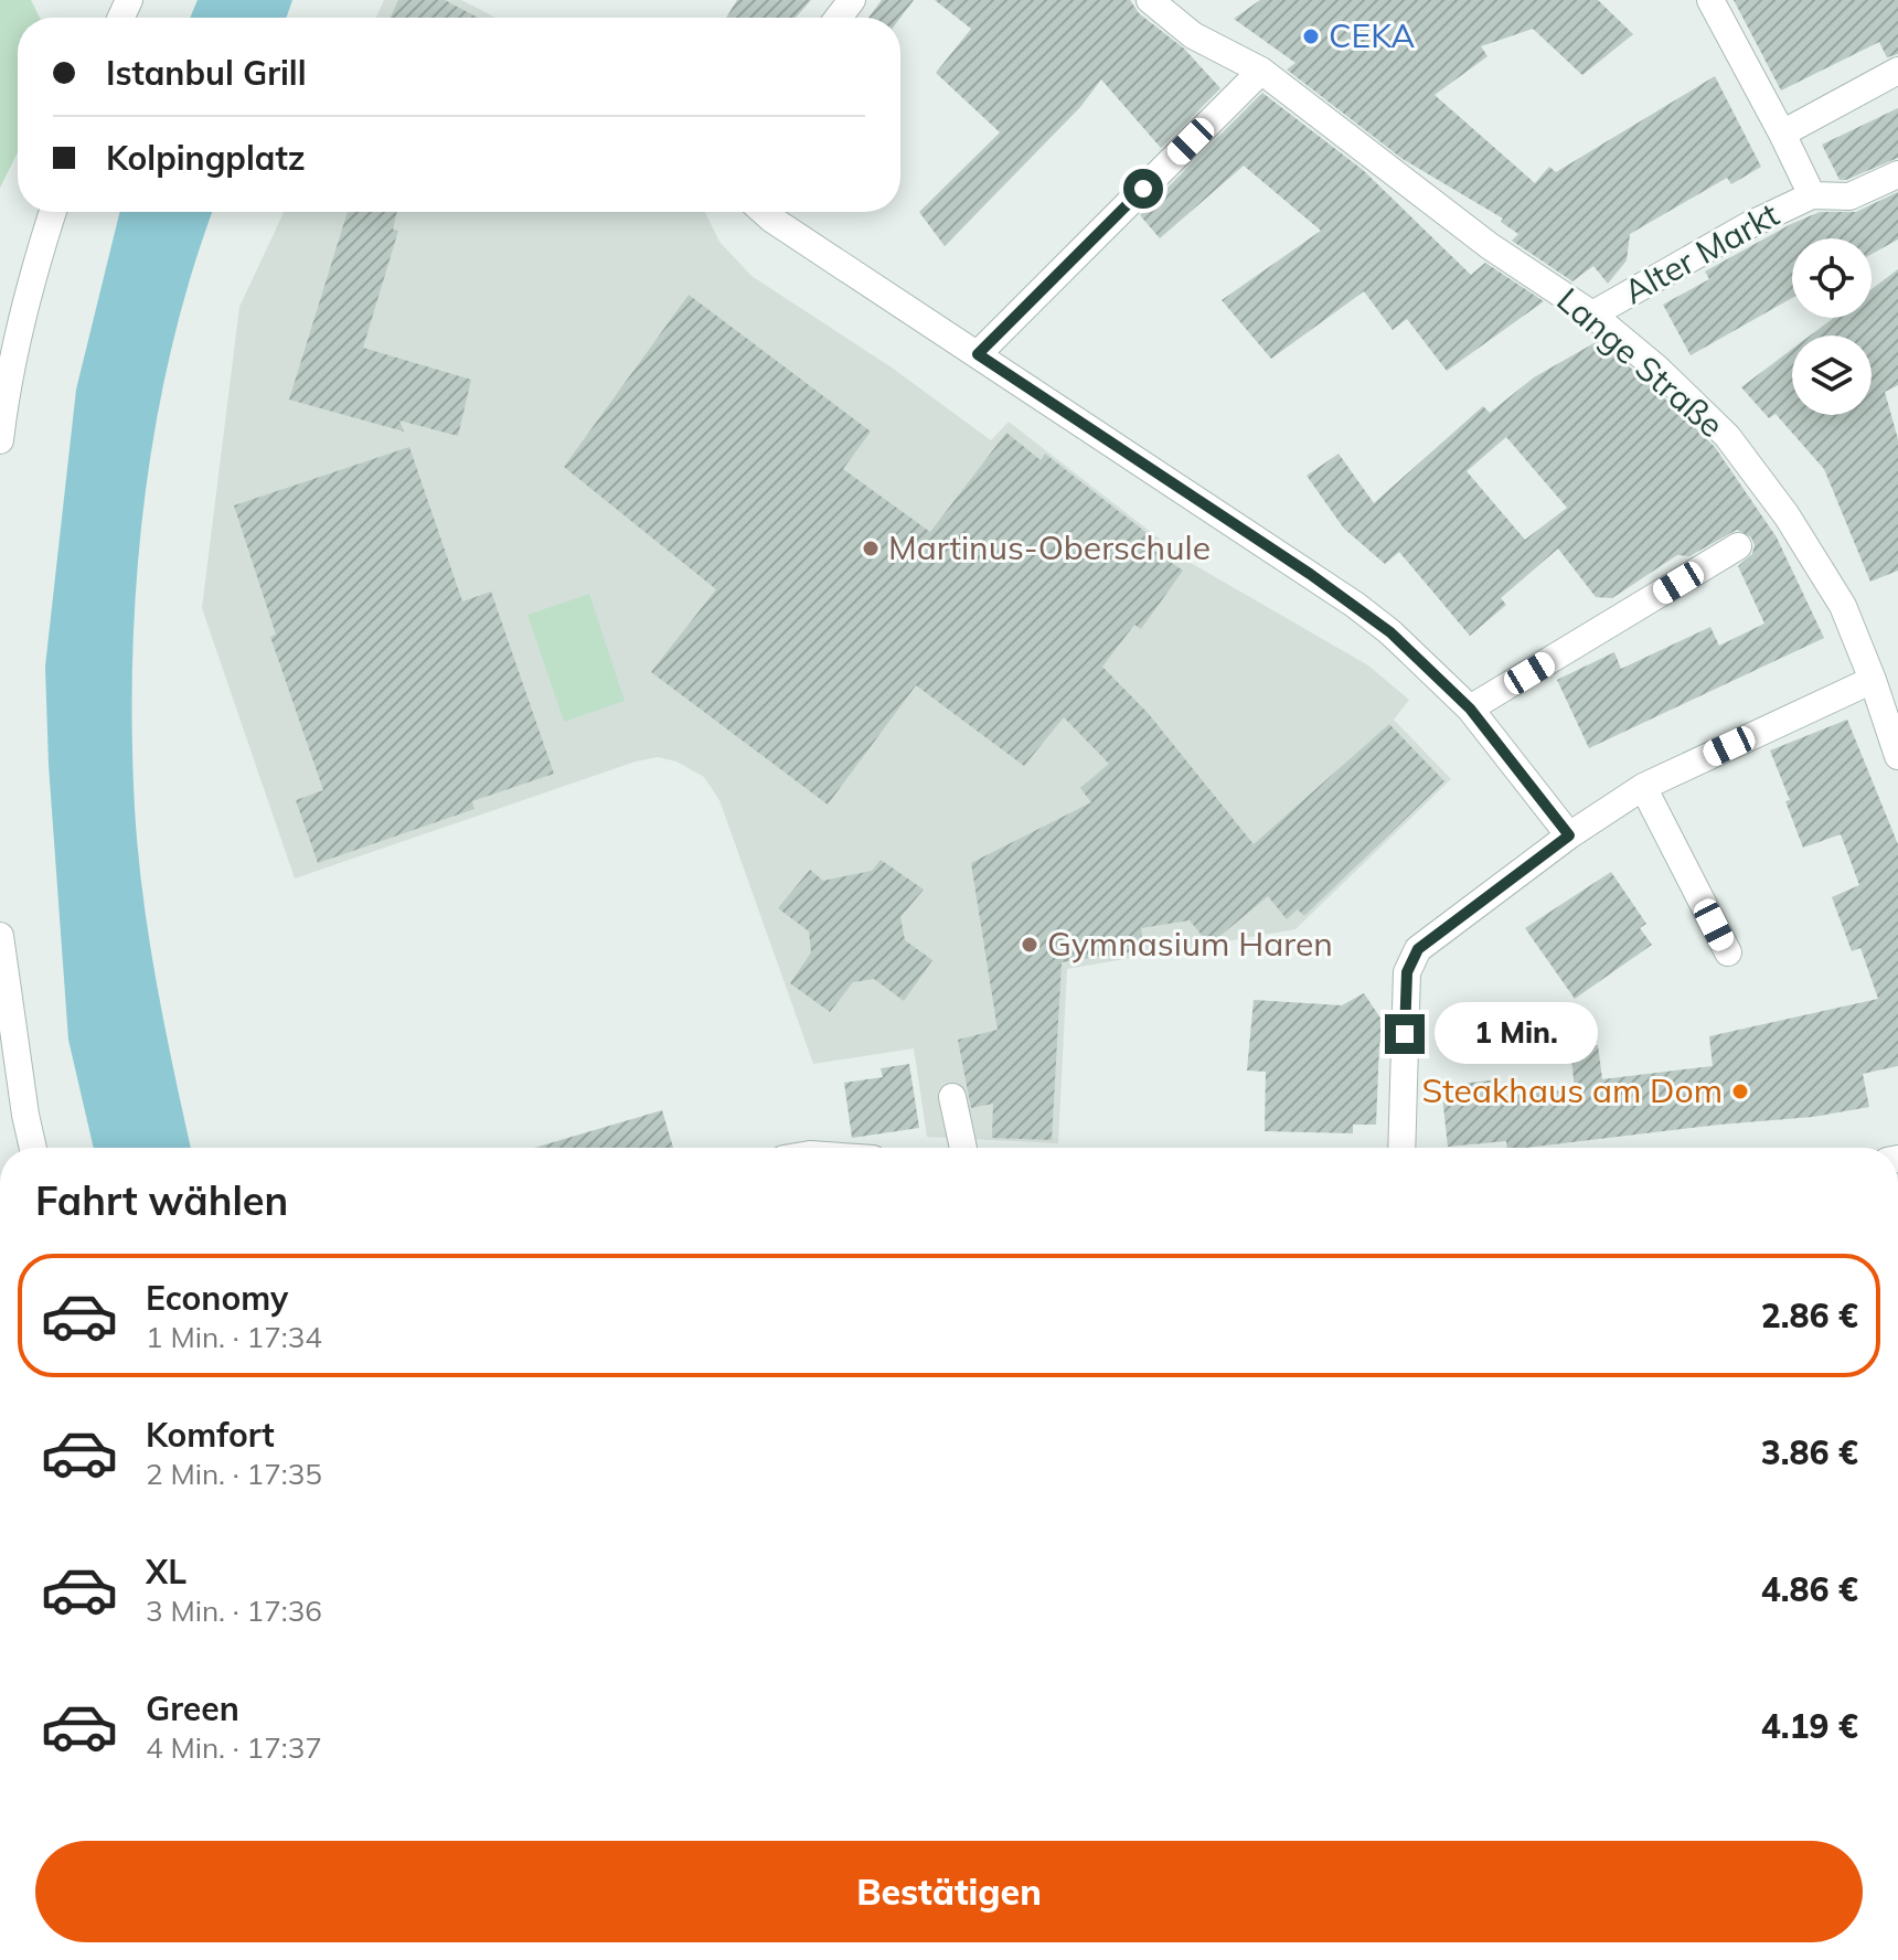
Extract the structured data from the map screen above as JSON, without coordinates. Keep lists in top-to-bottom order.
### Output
{
  "streets": {
    "street": ["Alter Markt", "Lange Straße"]
  },
  "crossings": [
    ["Alter Markt", "Lange Straße"]
  ],
  "places": [
    "CEKA",
    "Martinus-Oberschule",
    "Gymnasium Haren",
    "Steakhaus am Dom"
  ],
  "page": {
    "banner": ["Istanbul Grill", "Kolpingplatz"],
    "bubble": "1 Min.",
    "heading": "Fahrt wählen",
    "list": [
      {
        "name": "Economy",
        "note": "1 Min. · 17:34",
        "value": "2.86 €"
      },
      {
        "name": "Komfort",
        "note": "2 Min. · 17:35",
        "value": "3.86 €"
      },
      {
        "name": "XL",
        "note": "3 Min. · 17:36",
        "value": "4.86 €"
      },
      {
        "name": "Green",
        "note": "4 Min. · 17:37",
        "value": "4.19 €"
      }
    ],
    "buttons": "Bestätigen"
  }
}
